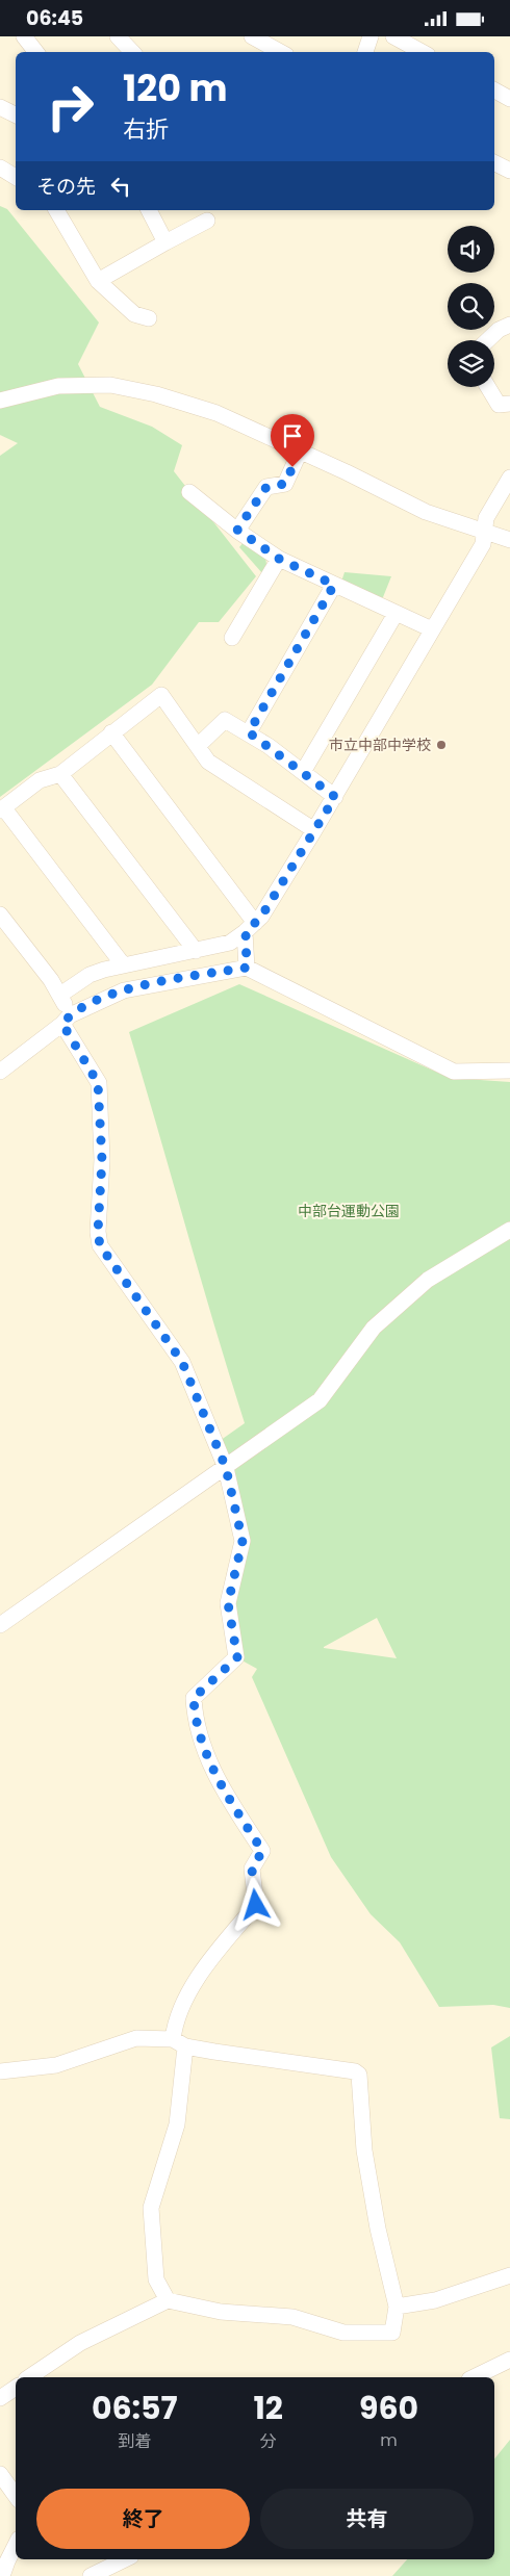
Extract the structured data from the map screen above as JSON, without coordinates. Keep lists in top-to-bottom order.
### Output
{
  "parks": ["中部台運動公園"],
  "places": ["市立中部中学校"],
  "page": {
    "status": "06:45",
    "turn": ["120 m", "右折"],
    "then": "その先",
    "eta": [
      "06:57",
      "到着",
      "12",
      "分",
      "960",
      "m"
    ],
    "buttons": ["終了", "共有"]
  }
}
